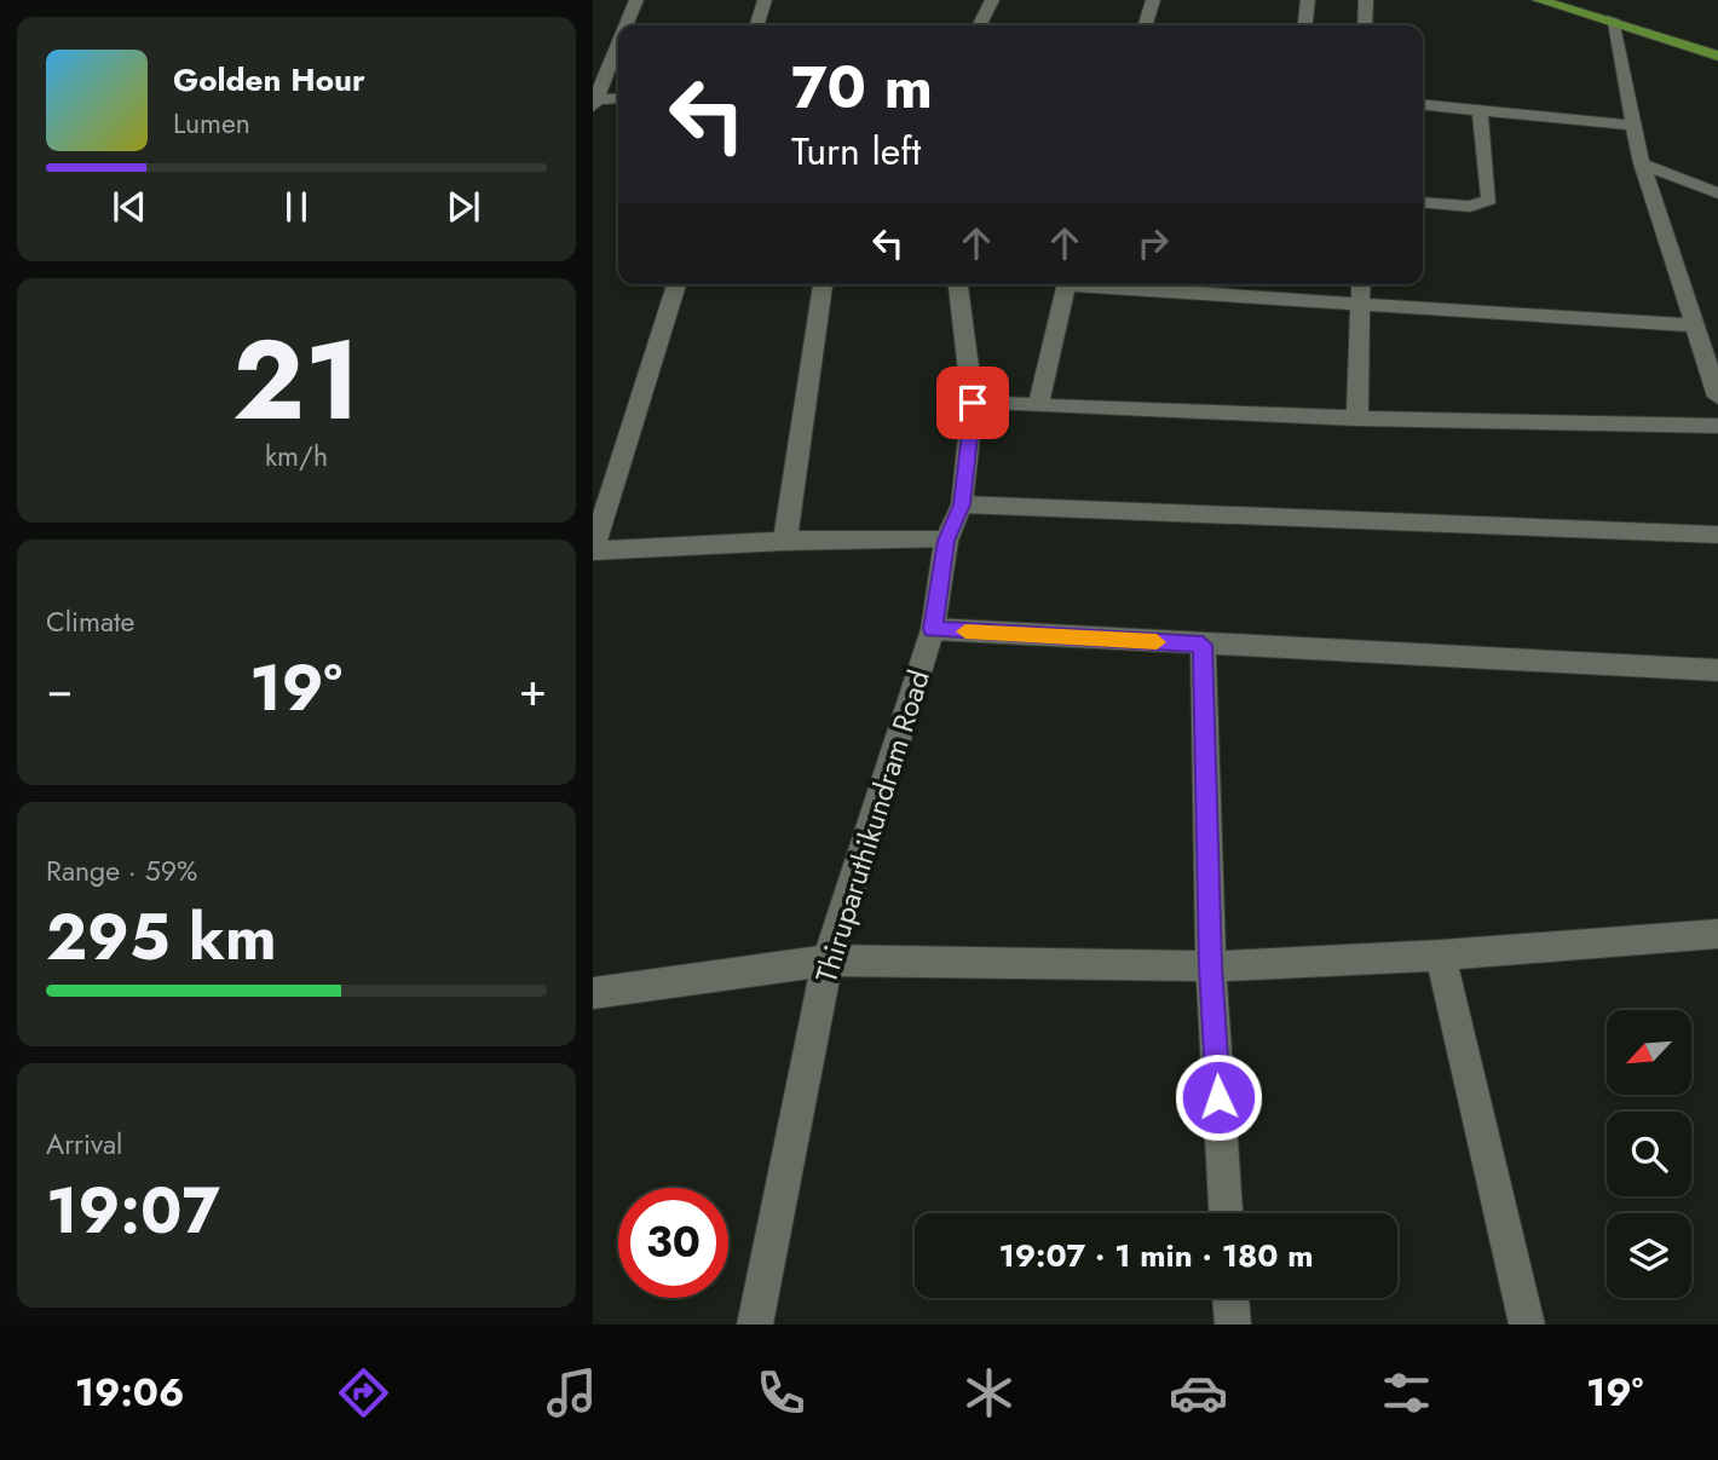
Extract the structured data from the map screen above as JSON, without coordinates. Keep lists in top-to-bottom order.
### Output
{
  "streets": {
    "street": ["Thiruparuthikundram Road"]
  },
  "north": "bottom left",
  "page": {
    "turn": ["70 m", "Turn left"],
    "song": ["Golden Hour", "Lumen"],
    "tile": [
      ["21", "km/h"],
      "Climate",
      ["Range · 59%", "295 km"],
      ["Arrival", "19:07"]
    ],
    "heat": ["−", "19°", "+"],
    "limit": "30",
    "trip": "19:07 · 1 min · 180 m",
    "tabs": ["19:06", "19°"]
  }
}
